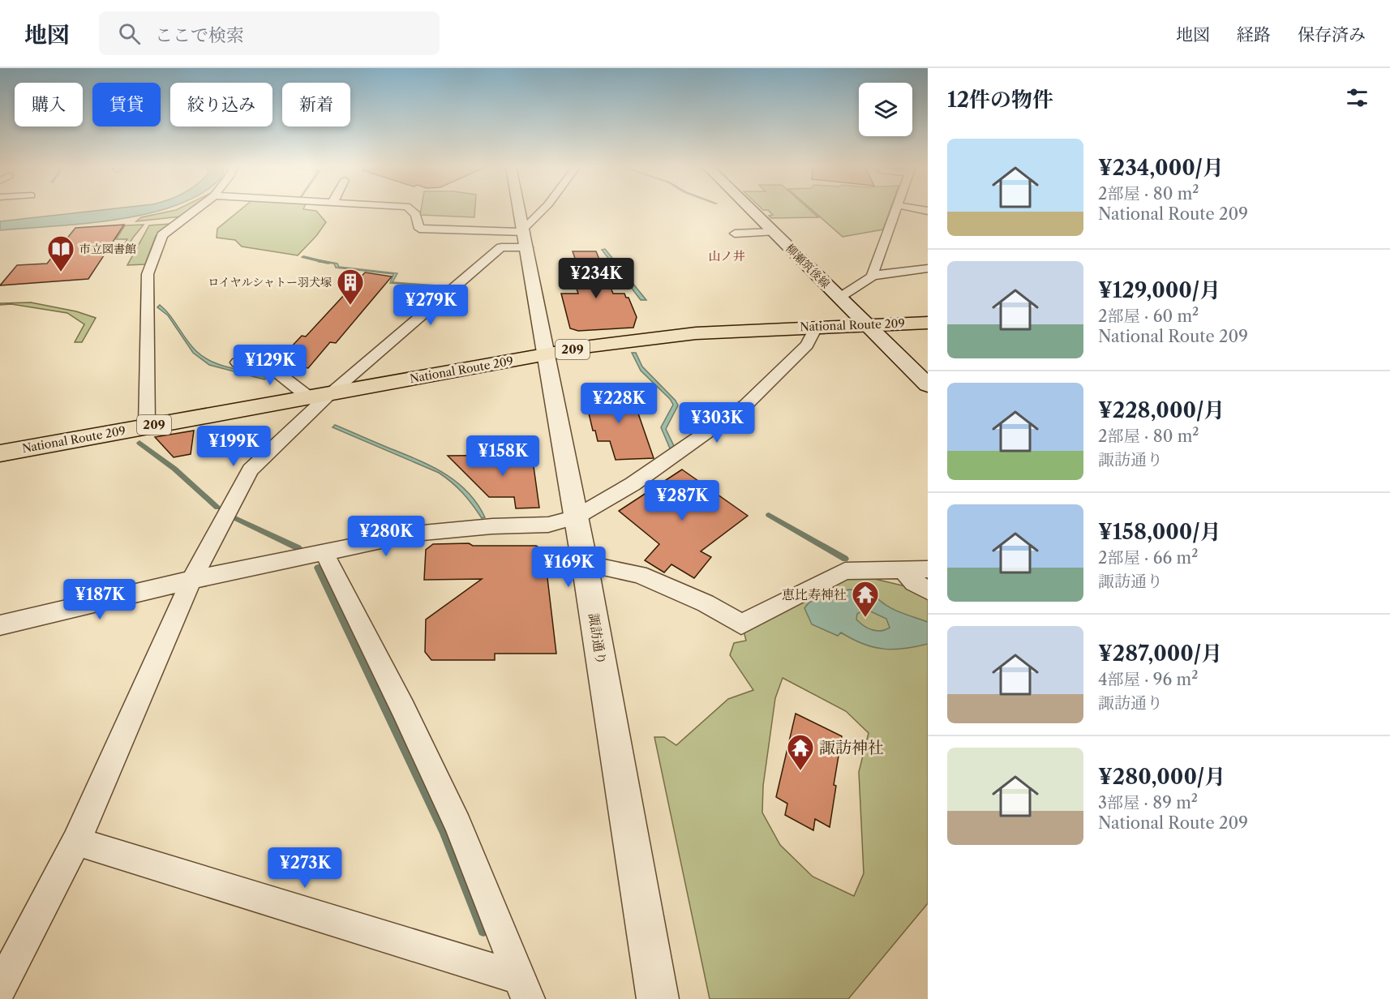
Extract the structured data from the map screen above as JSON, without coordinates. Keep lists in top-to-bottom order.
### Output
{
  "streets": {
    "highway": ["National Route 209", "209"],
    "main road": ["柳瀬筑後線"],
    "street": ["諏訪通り"]
  },
  "crossings": [
    ["柳瀬筑後線", "National Route 209"],
    ["National Route 209", "諏訪通り"]
  ],
  "districts": ["山ノ井"],
  "places": {
    "library": ["市立図書館"],
    "building": ["ロイヤルシャトー羽犬塚"],
    "temple": ["恵比寿神社", "諏訪神社"]
  },
  "page": {
    "header": "地図",
    "search": "ここで検索",
    "nav": ["地図", "経路", "保存済み"],
    "heading": "12件の物件",
    "chip": [
      "購入",
      "賃貸",
      "絞り込み",
      "新着"
    ],
    "list": [
      {
        "name": "¥234,000/月",
        "note": "2部屋 · 80 m² · National Route 209"
      },
      {
        "name": "¥129,000/月",
        "note": "2部屋 · 60 m² · National Route 209"
      },
      {
        "name": "¥228,000/月",
        "note": "2部屋 · 80 m² · 諏訪通り"
      },
      {
        "name": "¥158,000/月",
        "note": "2部屋 · 66 m² · 諏訪通り"
      },
      {
        "name": "¥287,000/月",
        "note": "4部屋 · 96 m² · 諏訪通り"
      },
      {
        "name": "¥280,000/月",
        "note": "3部屋 · 89 m² · National Route 209"
      }
    ],
    "price": [
      "¥234K",
      "¥279K",
      "¥129K",
      "¥228K",
      "¥303K",
      "¥199K",
      "¥158K",
      "¥287K",
      "¥280K",
      "¥169K",
      "¥187K",
      "¥273K"
    ]
  }
}
